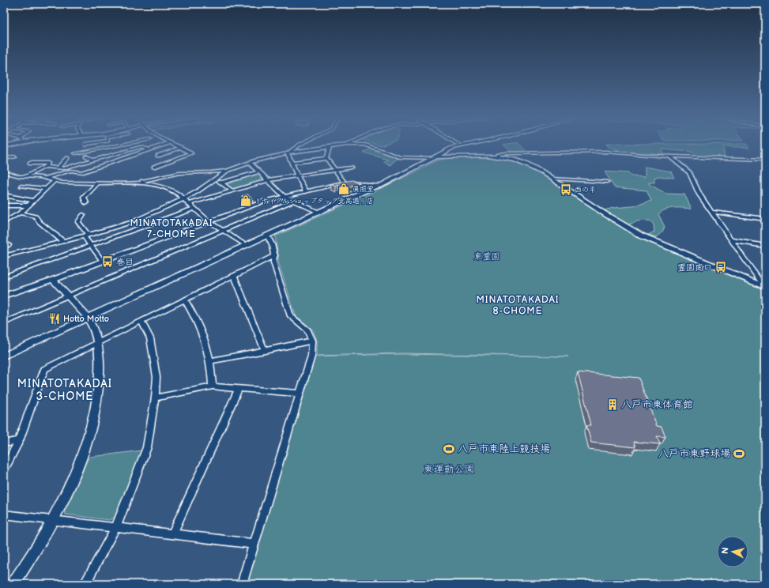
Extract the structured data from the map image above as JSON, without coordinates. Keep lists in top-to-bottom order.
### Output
{
  "districts": ["MINATOTAKADAI 7-CHOME", "MINATOTAKADAI 8-CHOME", "MINATOTAKADAI 3-CHOME"],
  "parks": ["東霊園", "東運動公園"],
  "places": {
    "shop": ["眞照堂", "リサイクルショップタック北高通り店"],
    "bus stop": ["西の平", "巻目", "霊園南口"],
    "restaurant": ["Hotto Motto"],
    "building": ["八戸市東体育館"],
    "sports": ["八戸市東陸上競技場", "八戸市東野球場"]
  },
  "north": "left"
}
